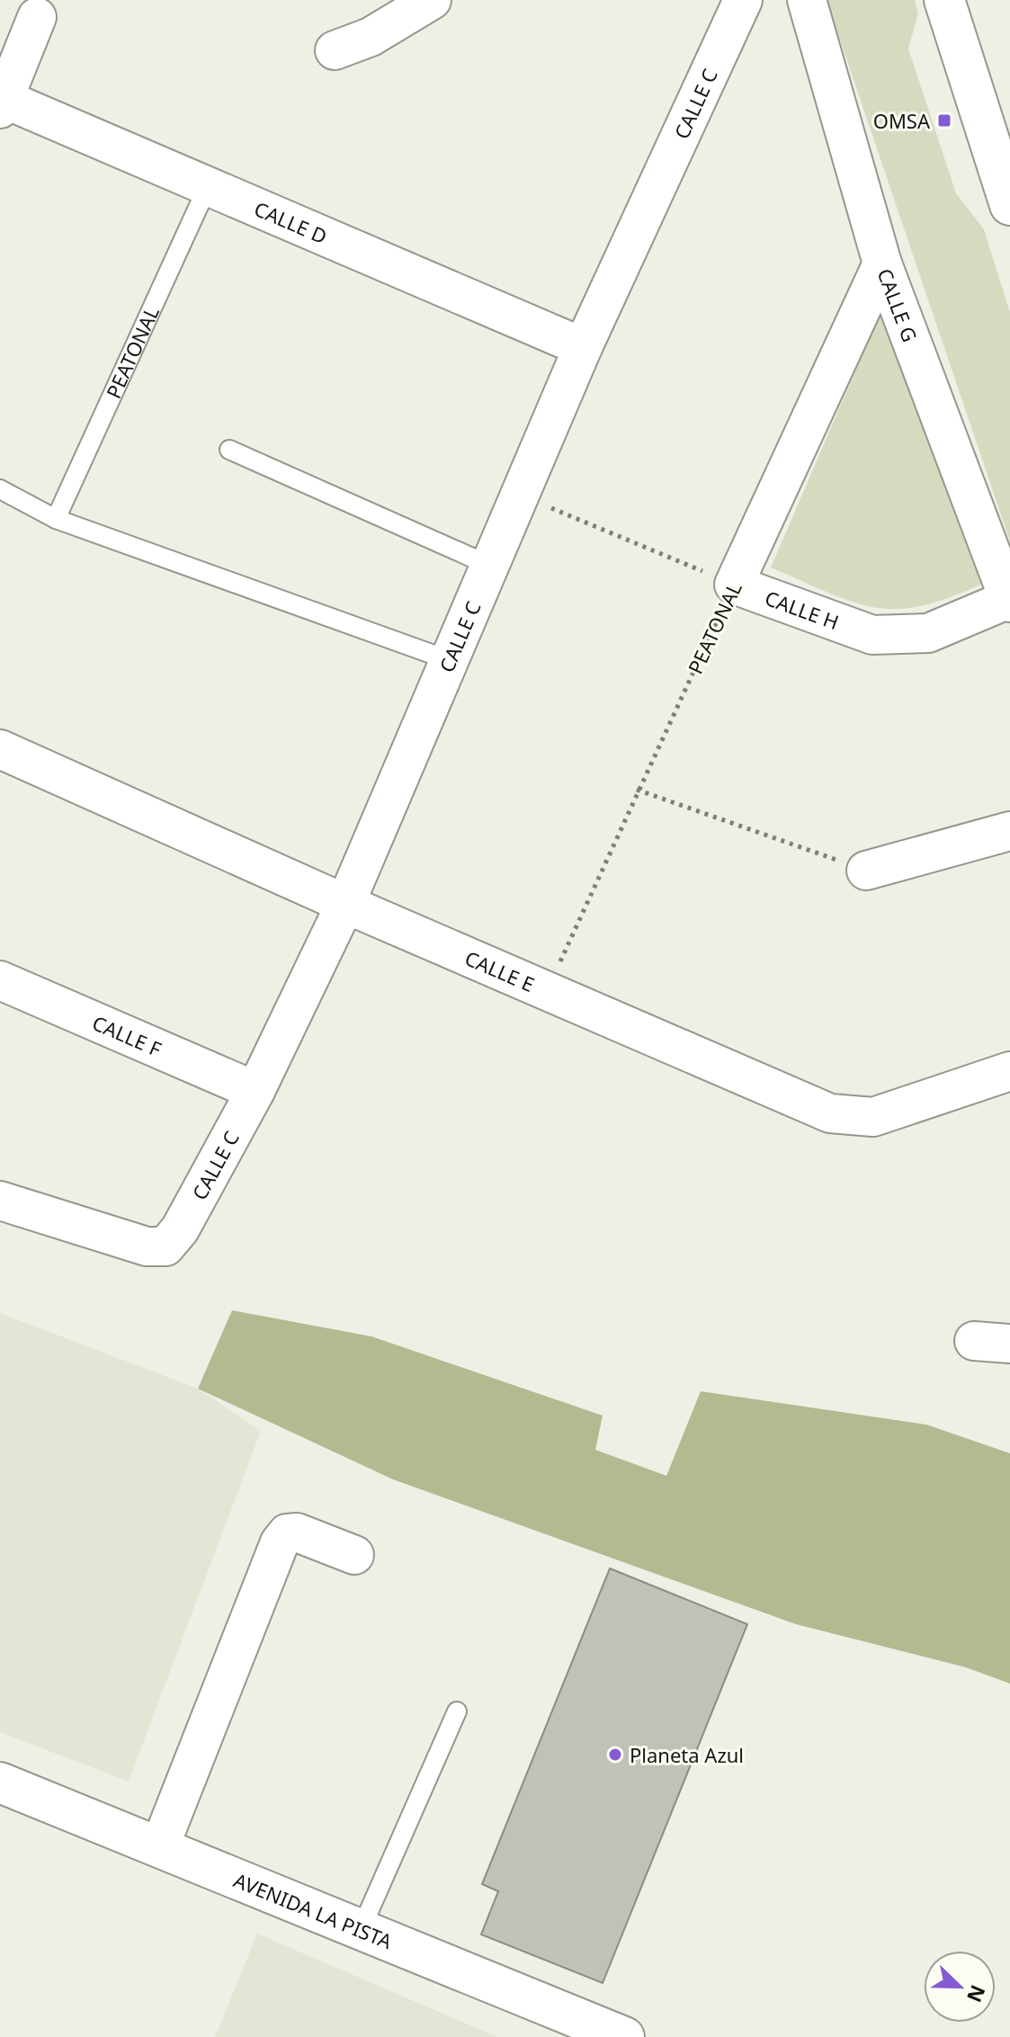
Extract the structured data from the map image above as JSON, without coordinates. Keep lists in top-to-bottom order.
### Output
{
  "streets": {
    "main road": ["AVENIDA LA PISTA"],
    "street": [
      "CALLE C",
      "CALLE D",
      "CALLE G",
      "PEATONAL",
      "CALLE H",
      "CALLE E",
      "CALLE F"
    ]
  },
  "crossings": [
    ["CALLE C", "CALLE D"],
    ["CALLE C", "CALLE E"],
    ["CALLE C", "CALLE F"],
    ["CALLE D", "PEATONAL"],
    ["CALLE G", "PEATONAL"],
    ["CALLE G", "CALLE H"],
    ["PEATONAL", "CALLE H"],
    ["PEATONAL", "CALLE E"]
  ],
  "places": {
    "transit": ["OMSA"],
    "other": ["Planeta Azul"]
  },
  "north": "bottom right"
}
